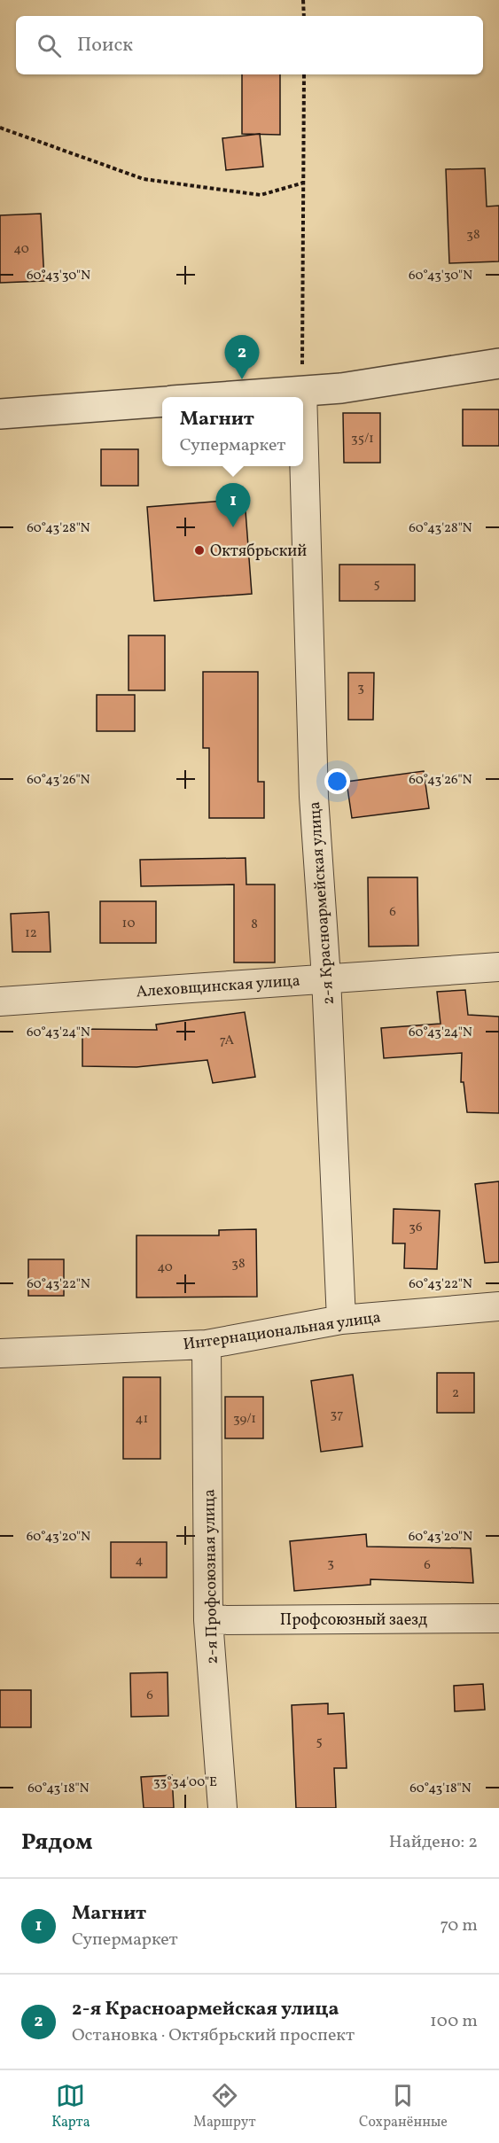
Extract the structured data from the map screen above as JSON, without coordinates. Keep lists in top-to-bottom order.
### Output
{
  "streets": {
    "street": [
      "2-я Красноармейская улица",
      "Алеховщинская улица",
      "Интернациональная улица",
      "2-я Профсоюзная улица",
      "Профсоюзный заезд"
    ]
  },
  "crossings": [
    ["2-я Красноармейская улица", "Алеховщинская улица"],
    ["2-я Красноармейская улица", "Интернациональная улица"],
    ["Интернациональная улица", "2-я Профсоюзная улица"],
    ["2-я Профсоюзная улица", "Профсоюзный заезд"]
  ],
  "places": ["Октябрьский"],
  "house_numbers": [
    "38",
    "40",
    "35/1",
    "5",
    "3",
    "6",
    "10",
    "8",
    "12",
    "7А",
    "36",
    "38",
    "40",
    "2",
    "37",
    "41",
    "39/1",
    "4",
    "3",
    "6",
    "6",
    "5"
  ],
  "page": {
    "search": "Поиск",
    "pins": ["2", "1"],
    "popup": ["Магнит", "Супермаркет"],
    "heading": ["Рядом", "Найдено: 2"],
    "list": [
      {
        "mark": "1",
        "name": "Магнит",
        "note": "Супермаркет",
        "value": "70 m"
      },
      {
        "mark": "2",
        "name": "2-я Красноармейская улица",
        "note": "Остановка · Октябрьский проспект",
        "value": "100 m"
      }
    ],
    "nav": ["Карта", "Маршрут", "Сохранённые"]
  },
  "coordinates": [
    "60°43'30\"N",
    "60°43'28\"N",
    "60°43'26\"N",
    "60°43'24\"N",
    "60°43'22\"N",
    "60°43'20\"N",
    "33°34'00\"E",
    "60°43'18\"N"
  ]
}
